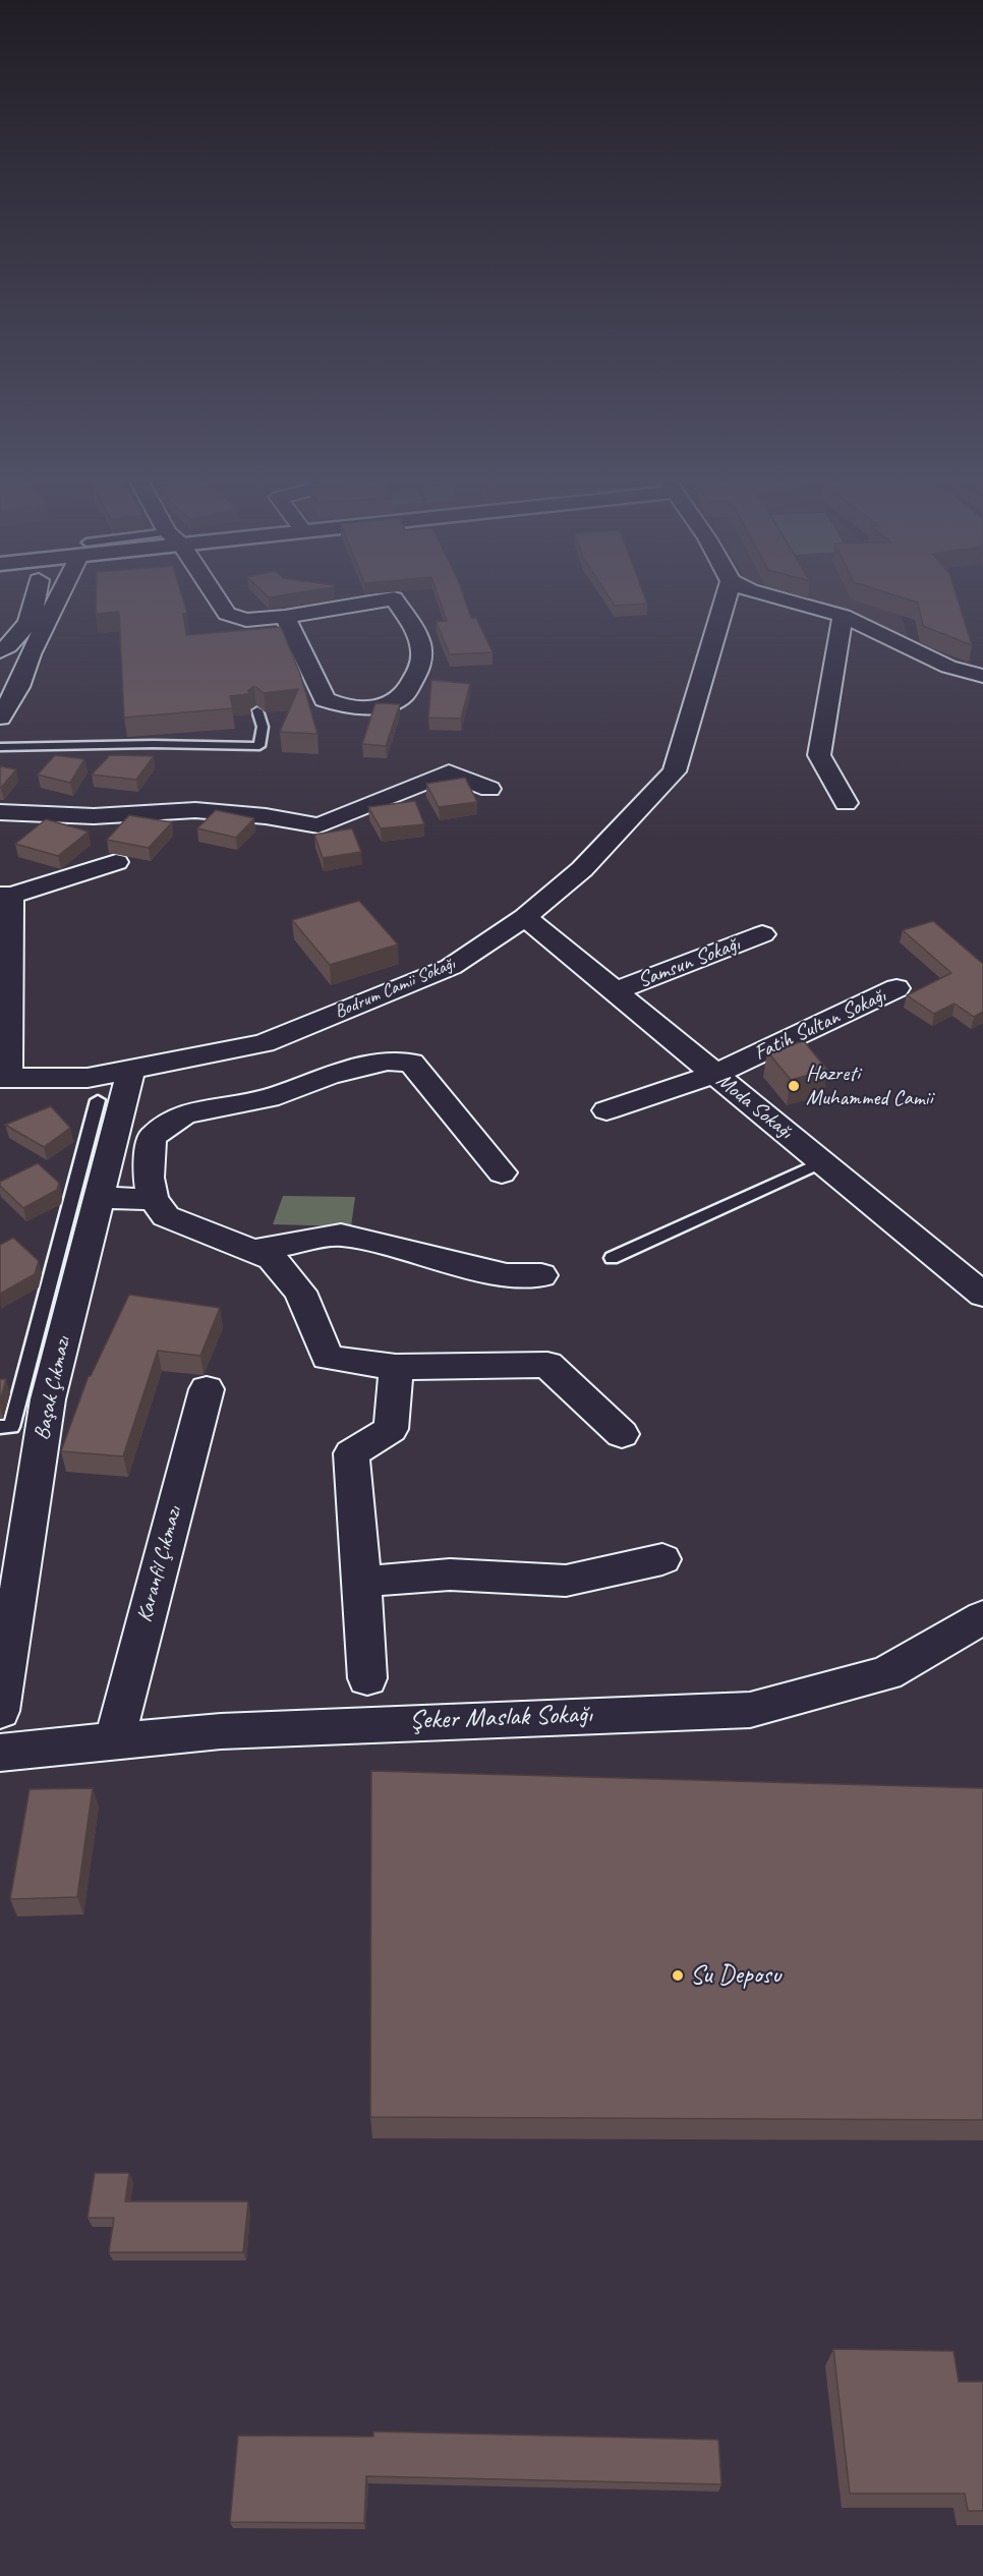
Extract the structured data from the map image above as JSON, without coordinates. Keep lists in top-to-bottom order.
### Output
{
  "streets": {
    "street": [
      "Samsun Sokağı",
      "Bodrum Camii Sokağı",
      "Fatih Sultan Sokağı",
      "Moda Sokağı",
      "Başak Çıkmazı",
      "Karanfil Çıkmazı",
      "Şeker Maslak Sokağı"
    ]
  },
  "crossings": [
    ["Samsun Sokağı", "Moda Sokağı"],
    ["Bodrum Camii Sokağı", "Moda Sokağı"],
    ["Bodrum Camii Sokağı", "Başak Çıkmazı"],
    ["Fatih Sultan Sokağı", "Moda Sokağı"],
    ["Karanfil Çıkmazı", "Şeker Maslak Sokağı"]
  ],
  "places": ["Hazreti Muhammed Camii", "Su Deposu"]
}
